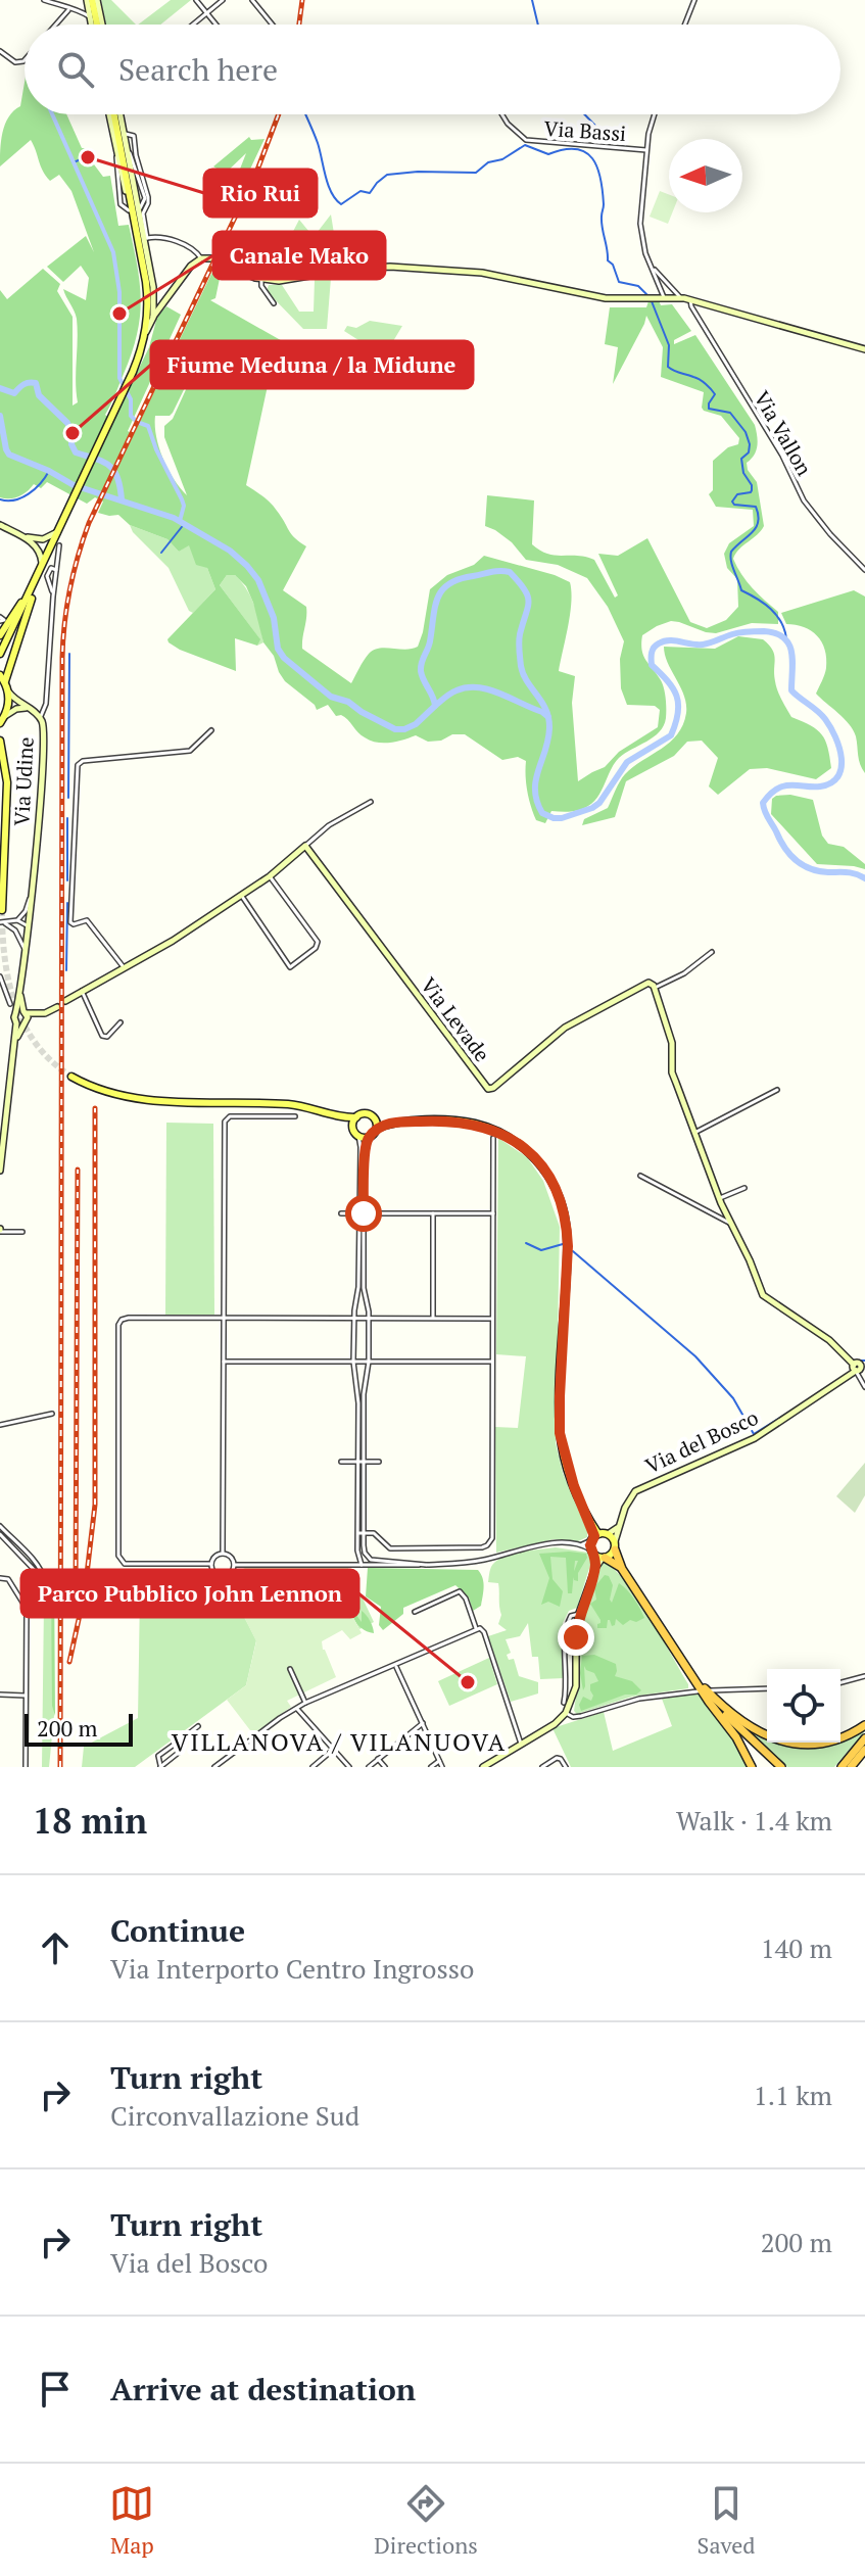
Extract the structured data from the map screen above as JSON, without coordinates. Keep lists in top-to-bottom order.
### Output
{
  "streets": {
    "street": [
      "Via Bassi",
      "Via Vallon",
      "Via Udine",
      "Via Levade",
      "Via del Bosco"
    ]
  },
  "districts": ["VILLANOVA / VILANUOVA"],
  "places": [
    "Rio Rui",
    "Canale Mako",
    "Fiume Meduna / la Midune",
    "Parco Pubblico John Lennon"
  ],
  "scale_bar": "200 m",
  "north": "left",
  "page": {
    "search": "Search here",
    "scale": "200 m",
    "heading": ["18 min", "Walk · 1.4 km"],
    "list": [
      ["Continue", "Via Interporto Centro Ingrosso", "140 m"],
      ["Turn right", "Circonvallazione Sud", "1.1 km"],
      ["Turn right", "Via del Bosco", "200 m"],
      "Arrive at destination"
    ],
    "nav": ["Map", "Directions", "Saved"]
  }
}
